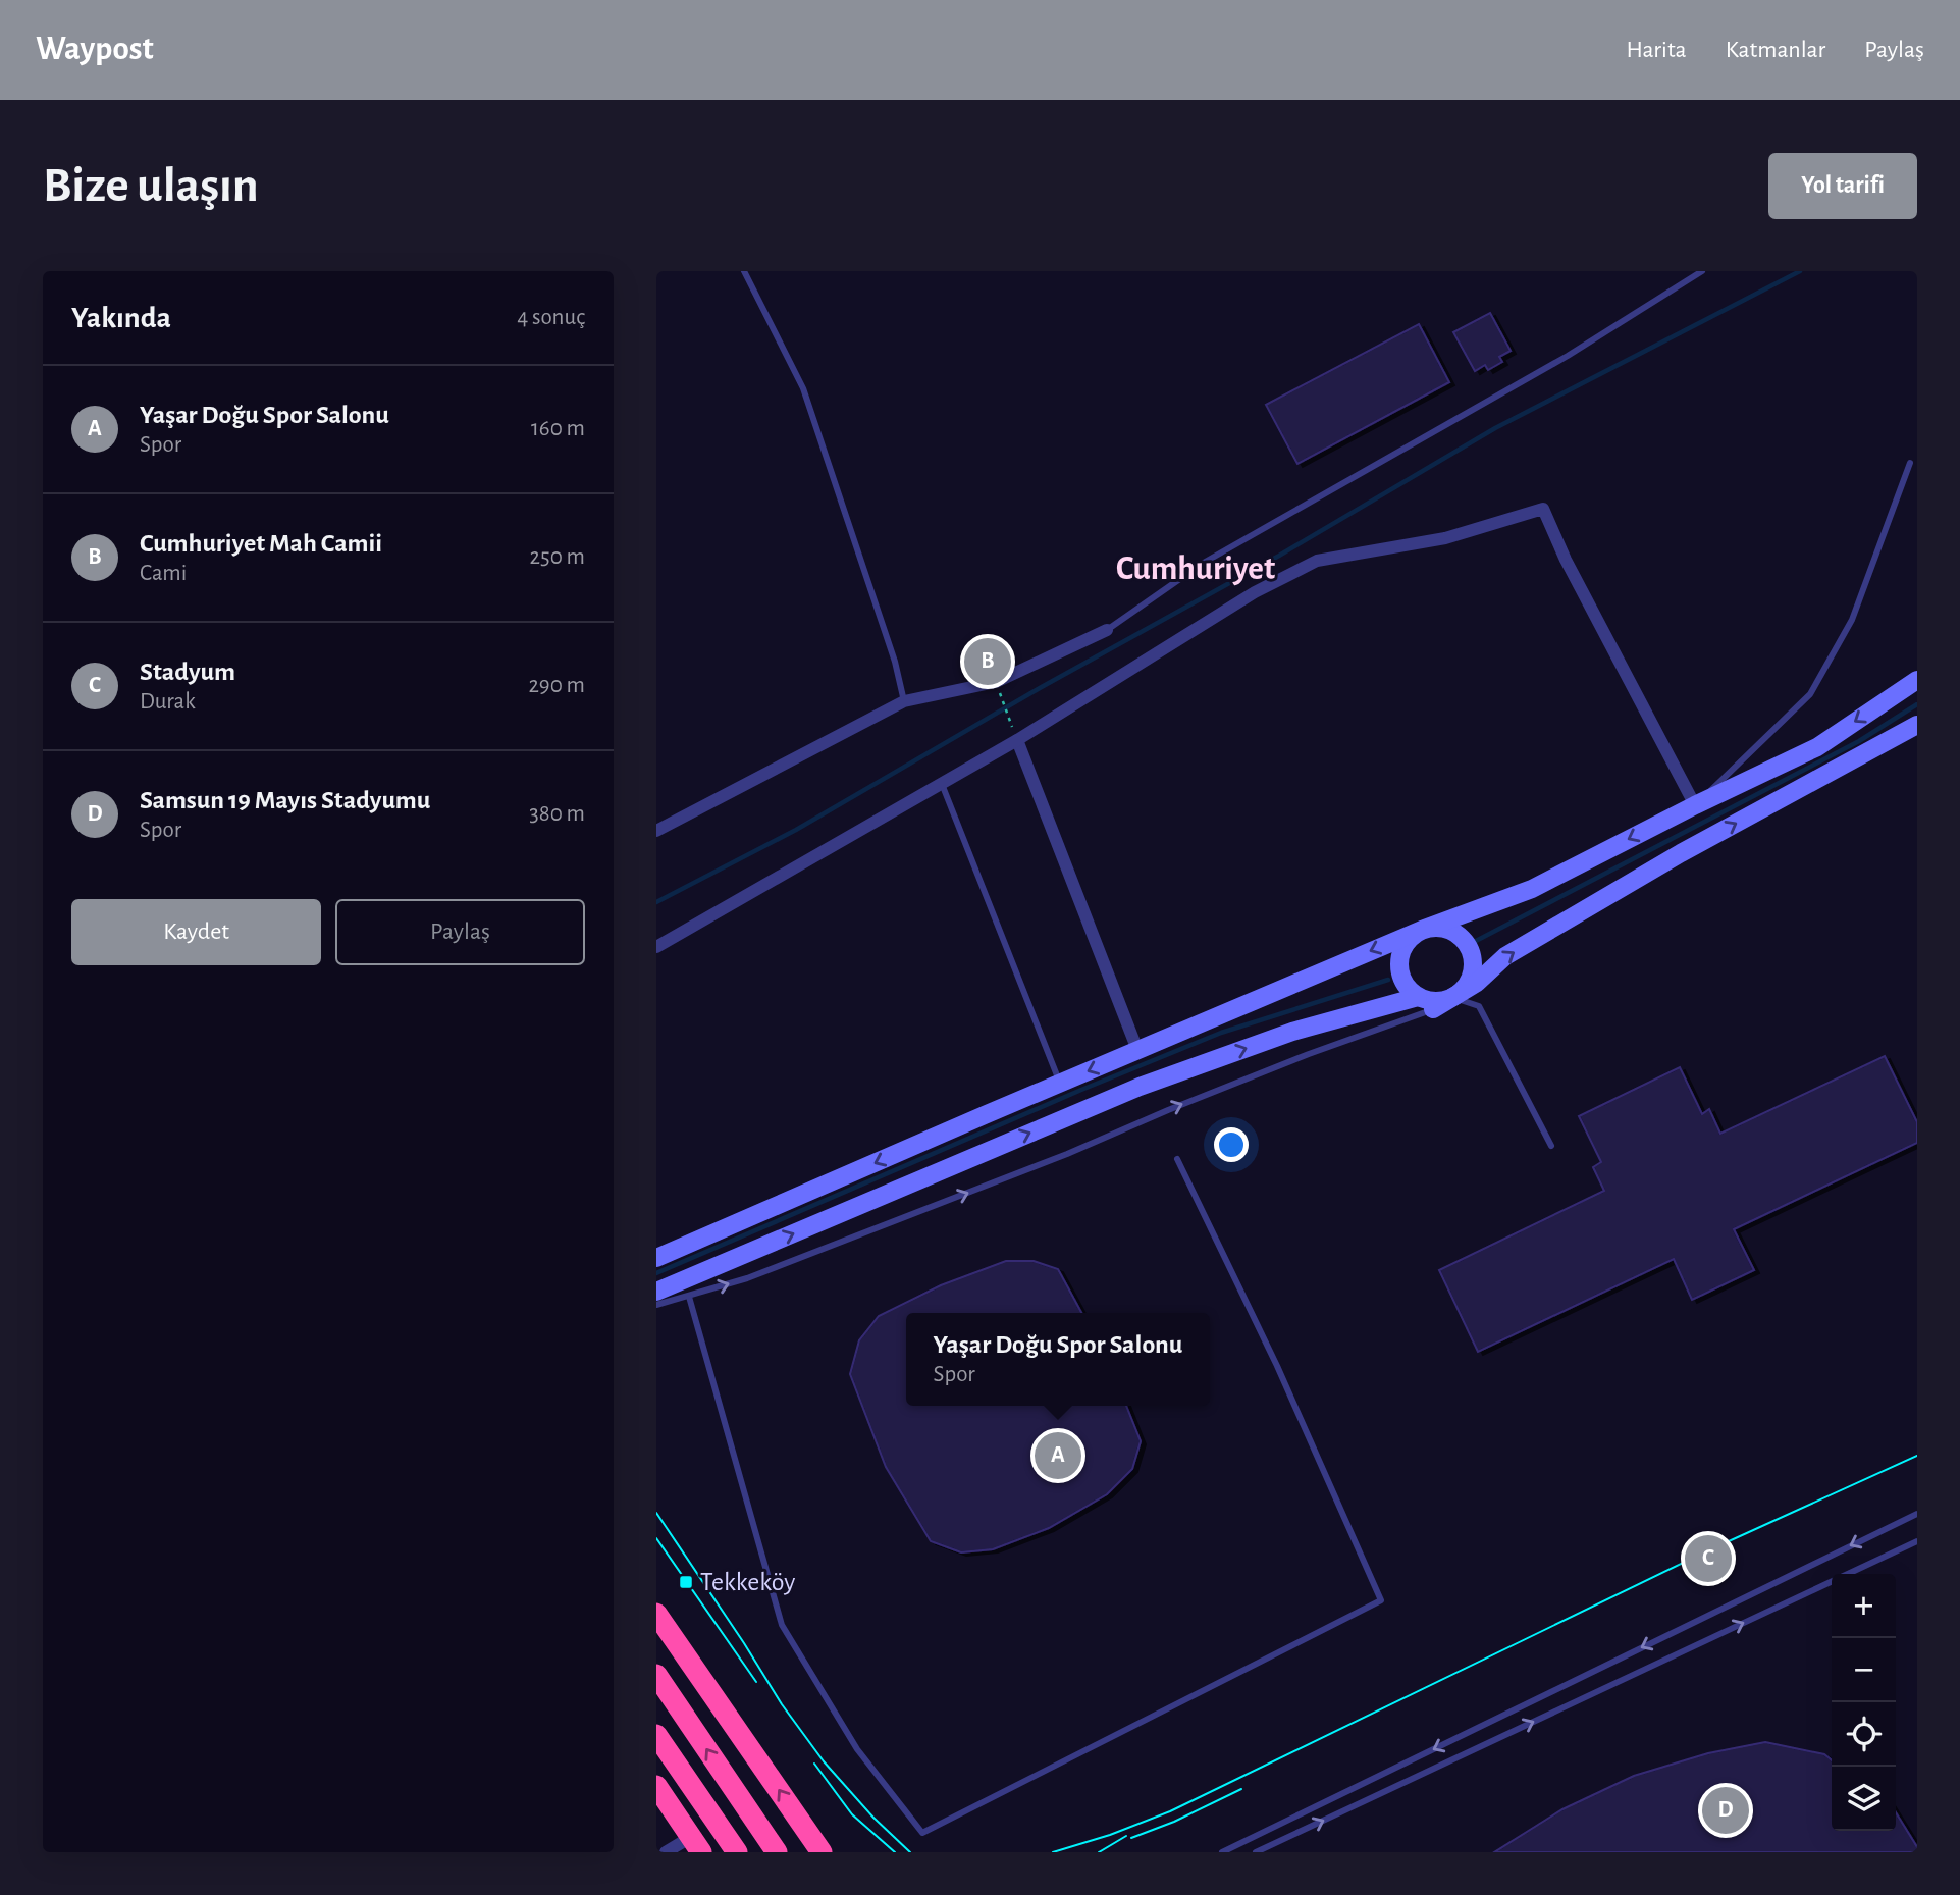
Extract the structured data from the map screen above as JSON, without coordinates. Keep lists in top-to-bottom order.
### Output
{
  "districts": ["Cumhuriyet"],
  "places": {
    "transit": ["Tekkeköy"]
  },
  "page": {
    "header": "Waypost",
    "nav": ["Harita", "Katmanlar", "Paylaş"],
    "buttons": [
      "Yol tarifi",
      ["Kaydet", "Paylaş"]
    ],
    "title": "Bize ulaşın",
    "heading": ["Yakında", "4 sonuç"],
    "list": [
      {
        "mark": "A",
        "name": "Yaşar Doğu Spor Salonu",
        "note": "Spor",
        "value": "160 m"
      },
      {
        "mark": "B",
        "name": "Cumhuriyet Mah Camii",
        "note": "Cami",
        "value": "250 m"
      },
      {
        "mark": "C",
        "name": "Stadyum",
        "note": "Durak",
        "value": "290 m"
      },
      {
        "mark": "D",
        "name": "Samsun 19 Mayıs Stadyumu",
        "note": "Spor",
        "value": "380 m"
      }
    ],
    "pins": [
      "B",
      "A",
      "C",
      "D"
    ],
    "popup": ["Yaşar Doğu Spor Salonu", "Spor"],
    "map_buttons": ["+", "−"]
  }
}
